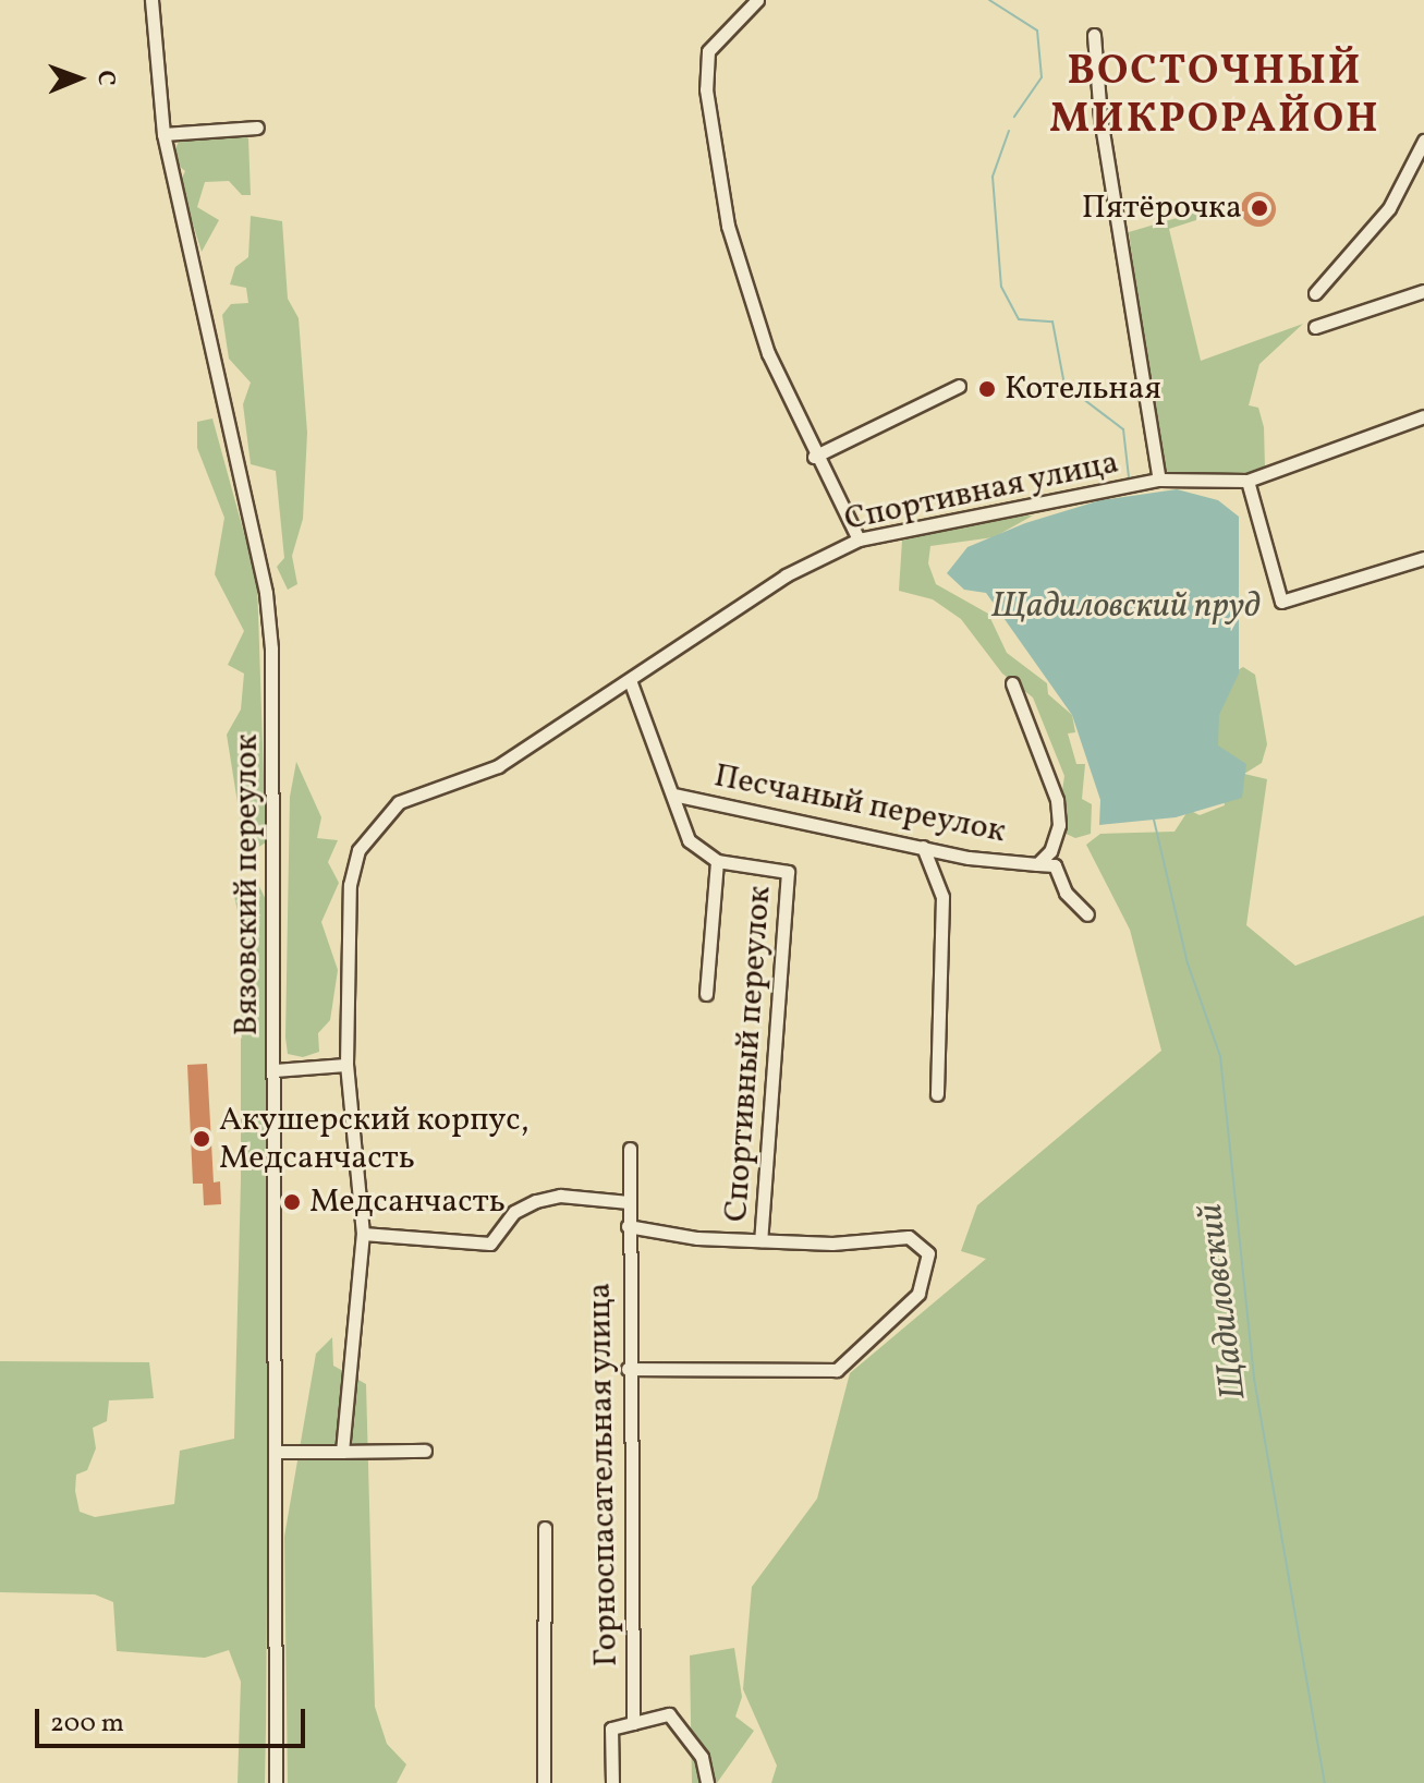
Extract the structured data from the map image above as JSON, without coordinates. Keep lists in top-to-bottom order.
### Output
{
  "streets": {
    "street": [
      "Спортивная улица",
      "Песчаный переулок",
      "Вязовский переулок",
      "Спортивный переулок",
      "Горноспасательная улица"
    ]
  },
  "districts": ["ВОСТОЧНЫЙ МИКРОРАЙОН"],
  "water": ["Щадиловский пруд", "Щадиловский"],
  "places": [
    "Пятёрочка",
    "Котельная",
    "Акушерский корпус, Медсанчасть",
    "Медсанчасть"
  ],
  "scale_bar": "200 m",
  "north": "right"
}
